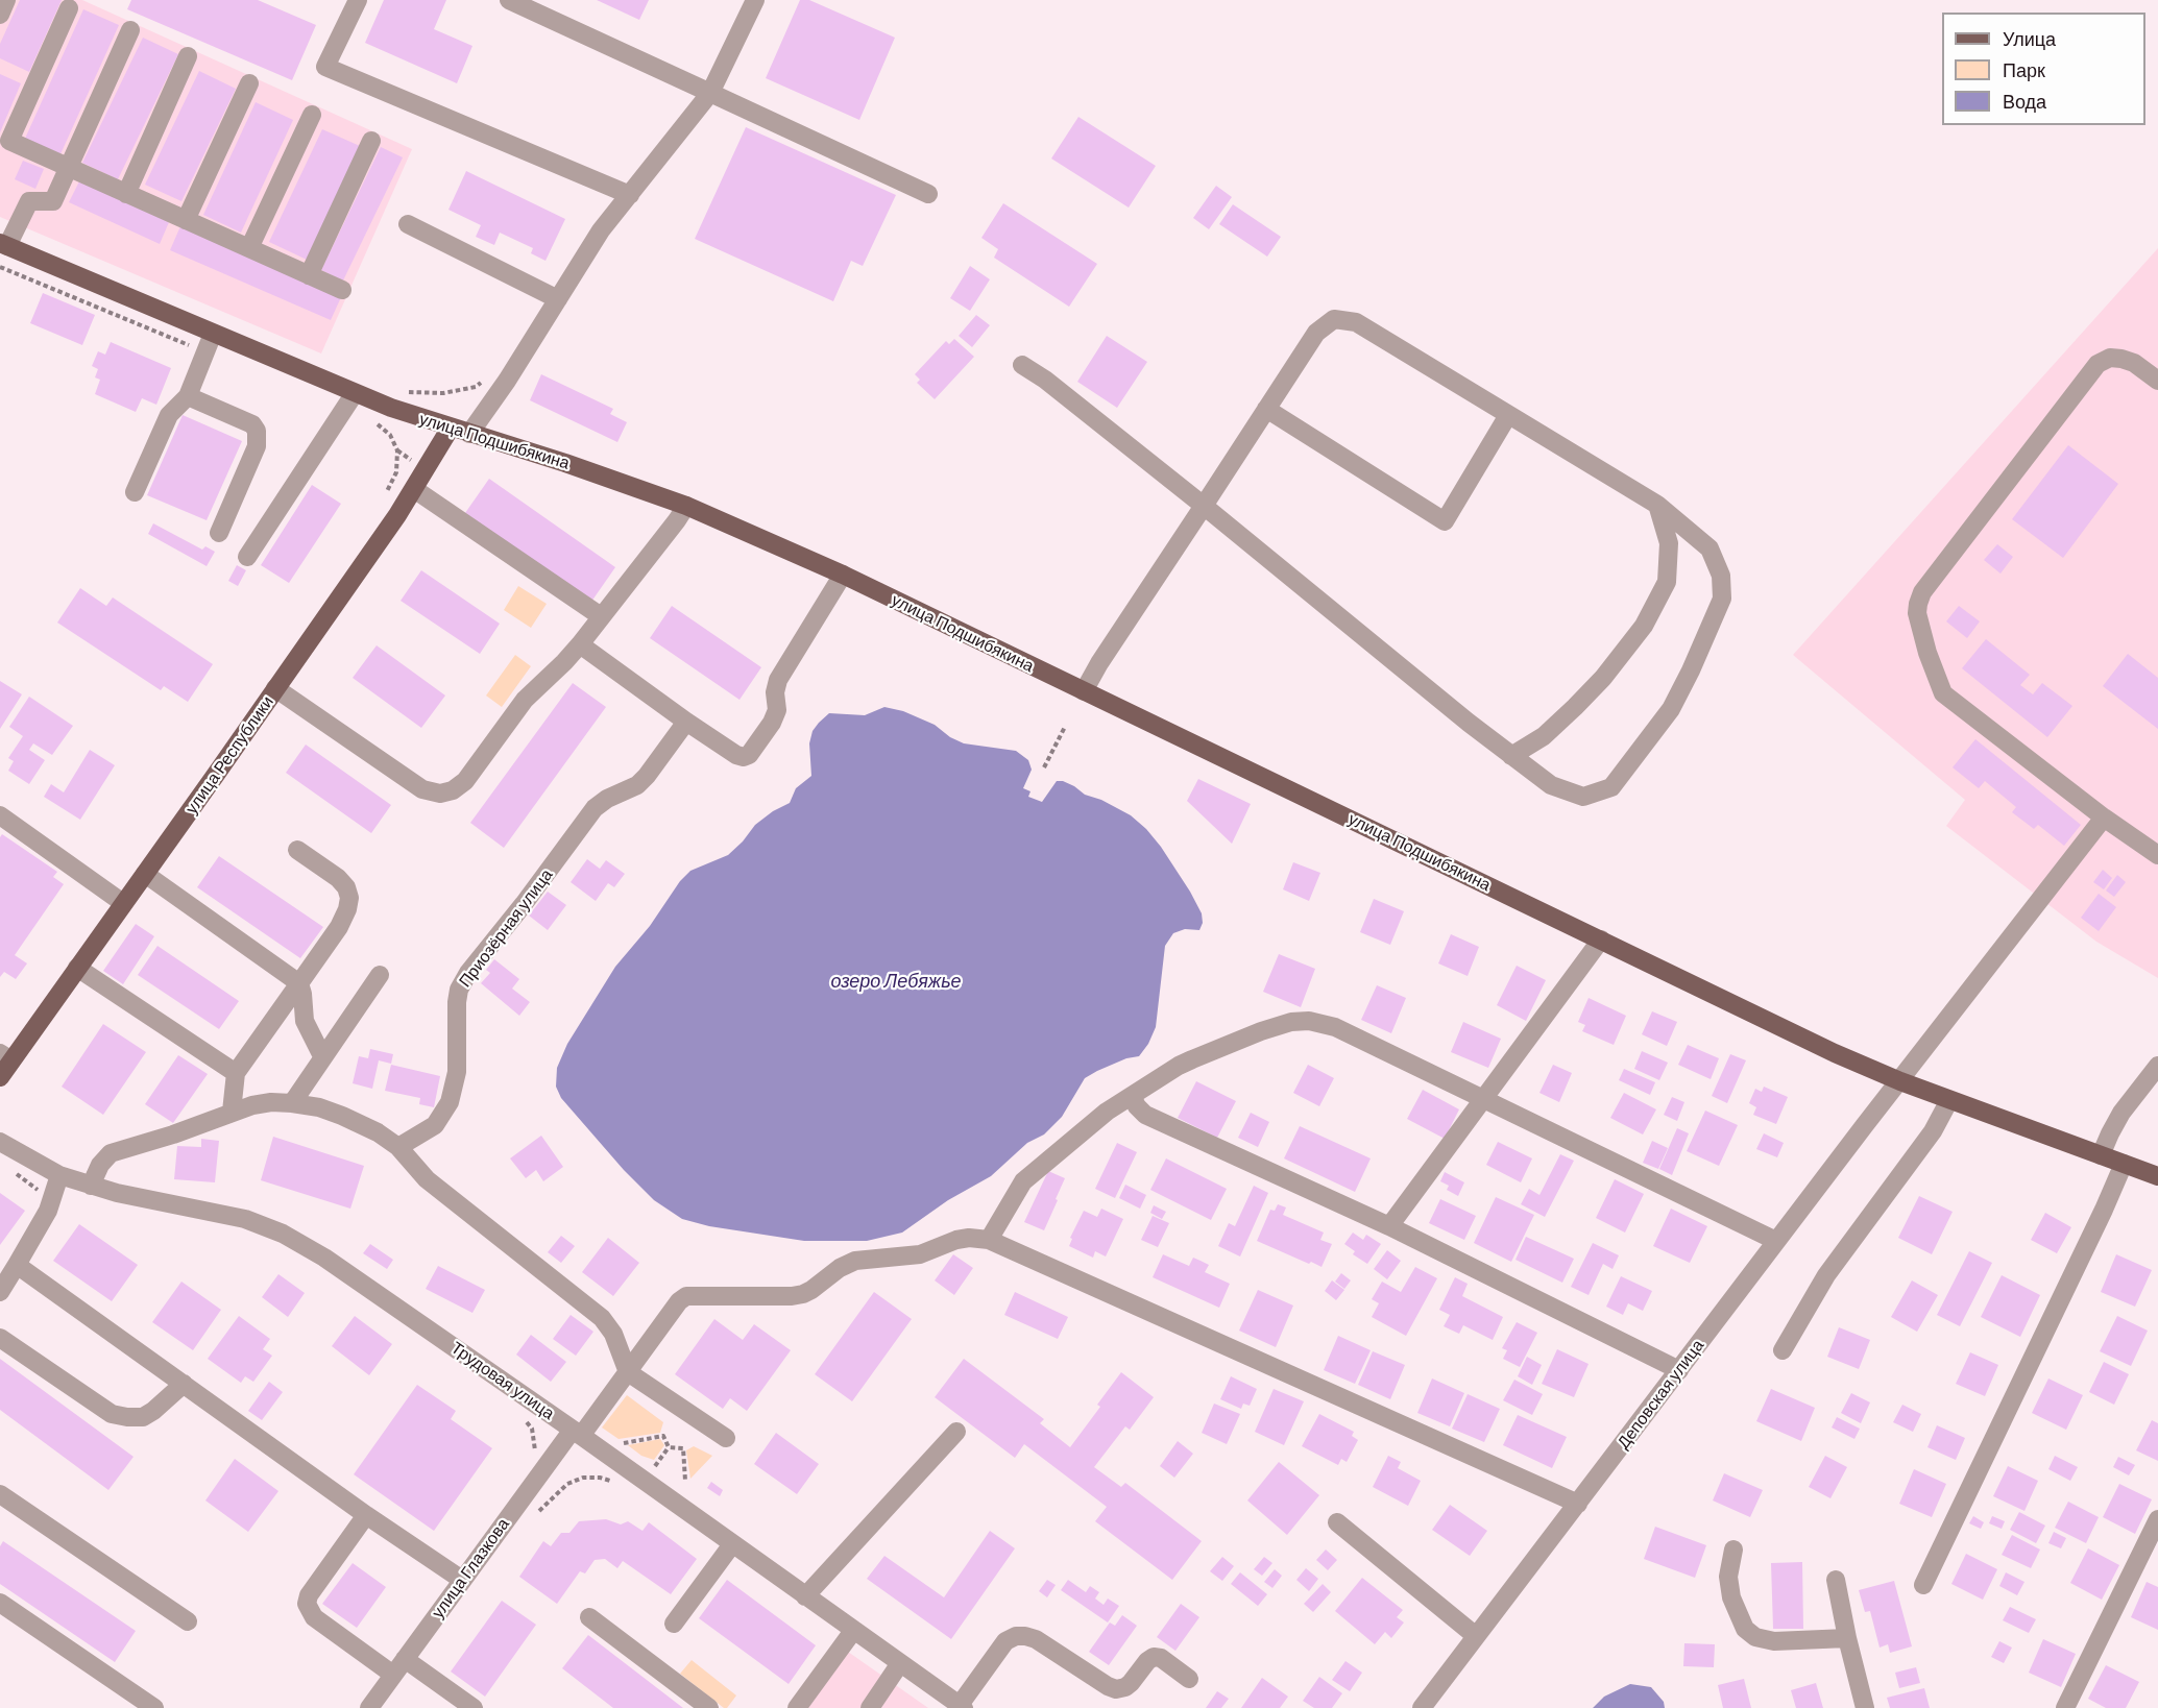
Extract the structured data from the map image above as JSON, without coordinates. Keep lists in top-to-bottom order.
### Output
{
  "streets": {
    "main road": ["улица Подшибякина", "улица Республики"],
    "street": [
      "Приозёрная улица",
      "Трудовая улица",
      "Деповская улица",
      "улица Глазкова"
    ]
  },
  "crossings": [
    ["улица Подшибякина", "улица Республики"],
    ["улица Подшибякина", "Деповская улица"],
    ["Трудовая улица", "улица Глазкова"]
  ],
  "water": ["озеро Лебяжье"],
  "legend": ["Улица", "Парк", "Вода"]
}
